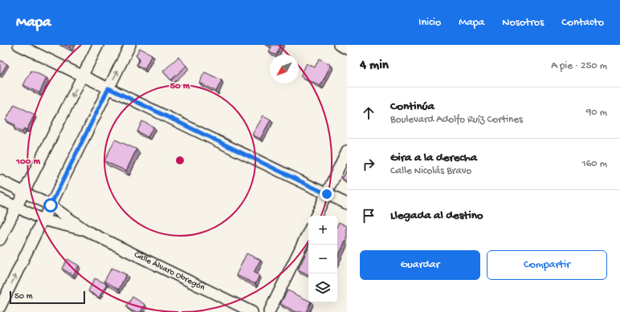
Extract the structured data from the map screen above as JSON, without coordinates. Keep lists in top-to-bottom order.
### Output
{
  "streets": {
    "street": ["Calle Álvaro Obregón"]
  },
  "scale_bar": "50 m",
  "north": "bottom left",
  "page": {
    "header": "Mapa",
    "nav": [
      "Inicio",
      "Mapa",
      "Nosotros",
      "Contacto"
    ],
    "heading": ["4 min", "A pie · 250 m"],
    "list": [
      ["Continúa", "Boulevard Adolfo Ruíz Cortines", "90 m"],
      ["Gira a la derecha", "Calle Nicolás Bravo", "160 m"],
      "Llegada al destino"
    ],
    "map_buttons": ["+", "−"],
    "buttons": ["Guardar", "Compartir"],
    "scale": "50 m"
  },
  "rings": ["50 m", "100 m"]
}
